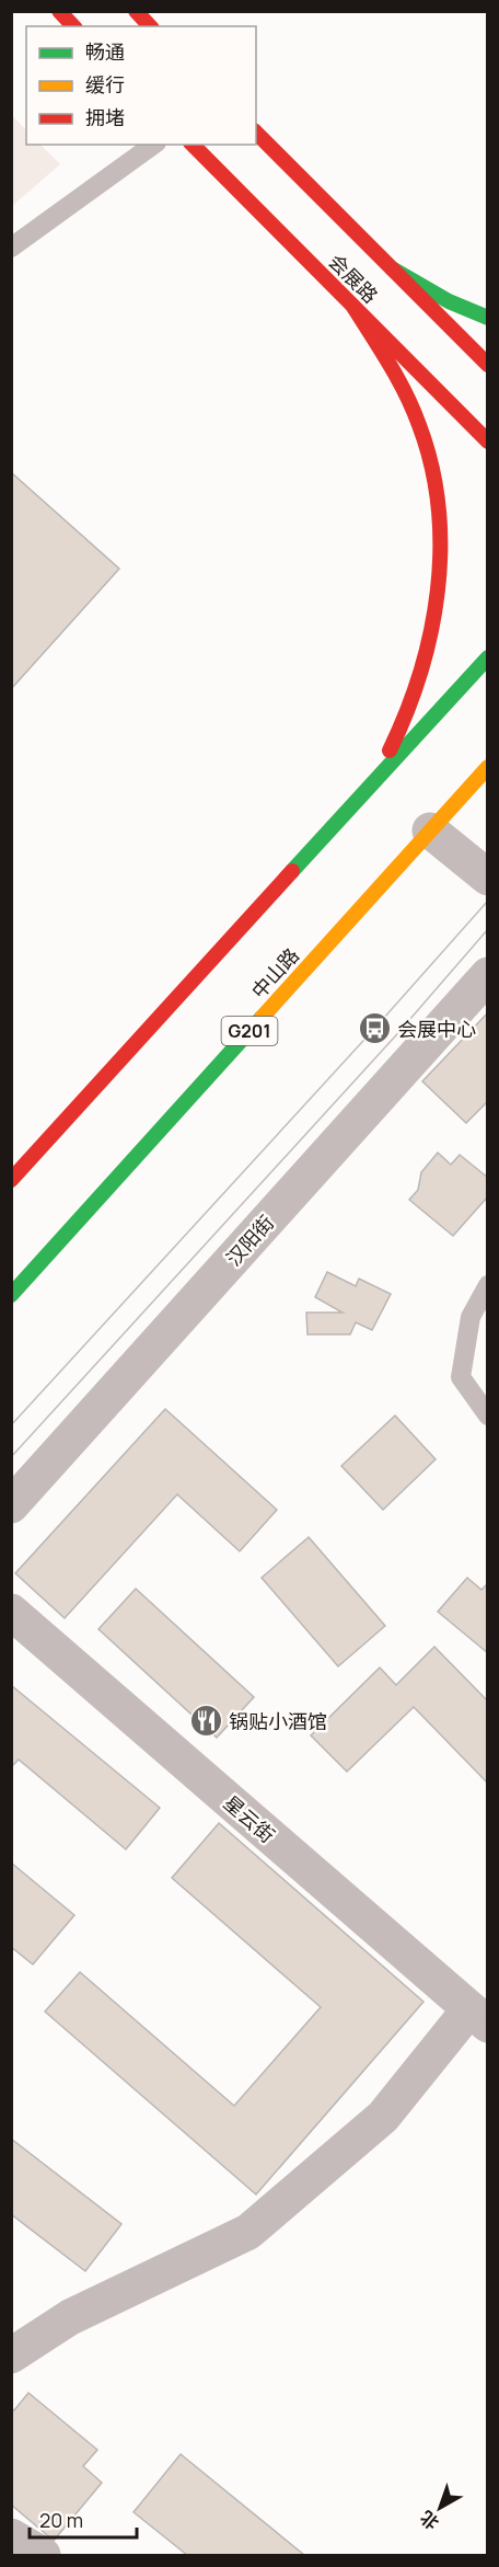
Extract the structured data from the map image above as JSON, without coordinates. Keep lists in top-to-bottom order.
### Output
{
  "streets": {
    "main road": ["会展路", "中山路", "G201"],
    "street": ["汉阳街", "星云街"]
  },
  "places": {
    "bus stop": ["会展中心"],
    "restaurant": ["锅贴小酒馆"]
  },
  "legend": ["畅通", "缓行", "拥堵"],
  "scale_bar": "20 m",
  "north": "bottom left"
}
